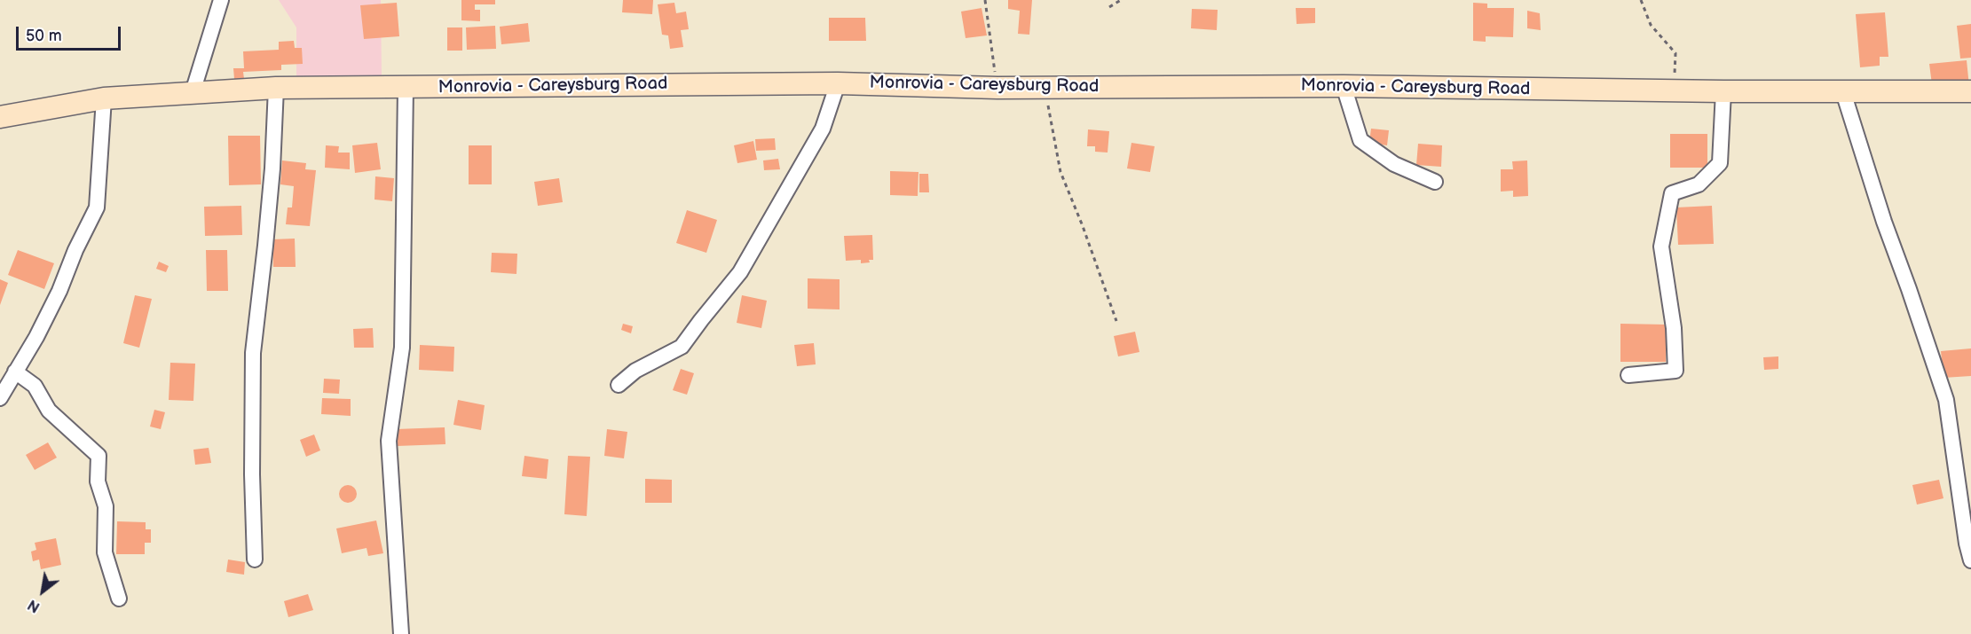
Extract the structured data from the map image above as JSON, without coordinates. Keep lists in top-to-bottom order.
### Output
{
  "streets": {
    "main road": ["Monrovia - Careysburg Road"]
  },
  "scale_bar": "50 m",
  "north": "bottom left"
}
